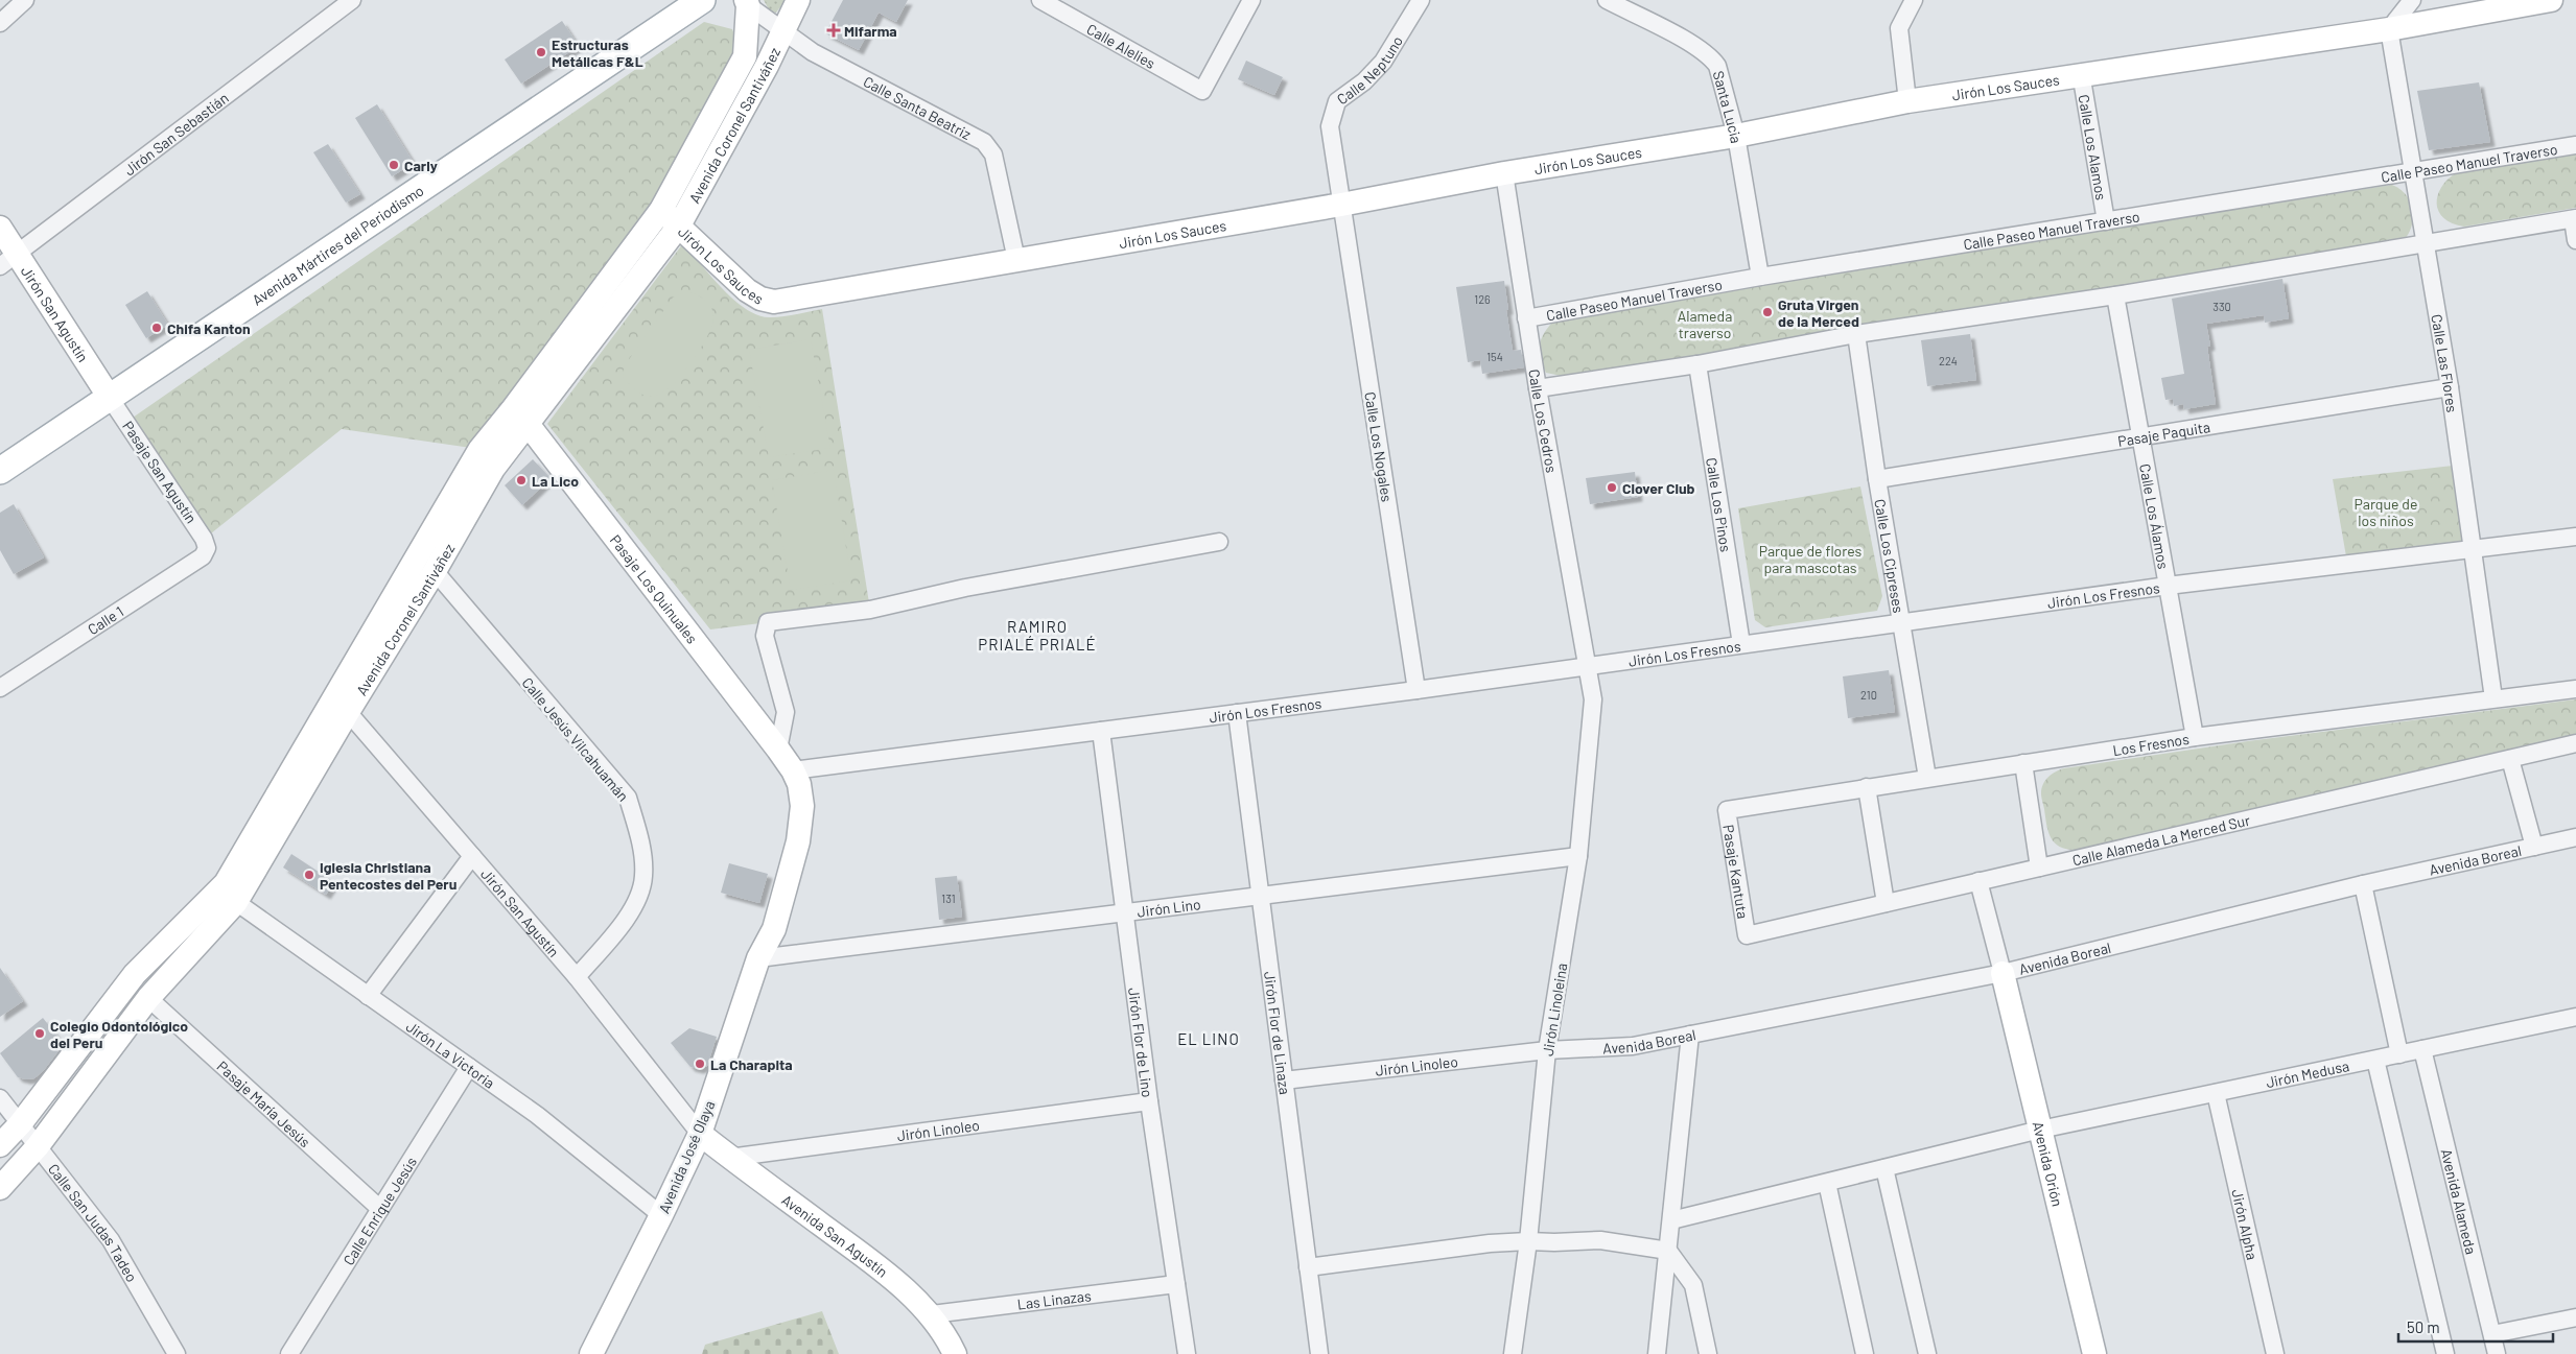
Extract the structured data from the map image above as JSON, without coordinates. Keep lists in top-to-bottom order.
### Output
{
  "streets": {
    "main road": ["Avenida Mártires del Periodismo"],
    "street": [
      "Calle Alelies",
      "Calle Neptuno",
      "Jirón Los Sauces",
      "Calle Santa Beatriz",
      "Santa Lucia",
      "Avenida Coronel Santiváñez",
      "Jirón San Sebastián",
      "Calle Los Alamos",
      "Calle Paseo Manuel Traverso",
      "Jirón San Agustín",
      "Calle Las Flores",
      "Calle Los Cedros",
      "Pasaje Paquita",
      "Calle Los Nogales",
      "Pasaje San Agustín",
      "Calle Los Pinos",
      "Calle Los Álamos",
      "Calle Los Cipreses",
      "Pasaje Los Quinuales",
      "Jirón Los Fresnos",
      "Calle 1",
      "Calle Jesús Vilcahuamán",
      "Los Fresnos",
      "Calle Alameda La Merced Sur",
      "Avenida Boreal",
      "Pasaje Kantuta",
      "Jirón Lino",
      "Jirón Linoleina",
      "Jirón Flor de Linaza",
      "Jirón Flor de Lino",
      "Jirón La Victoria",
      "Jirón Linoleo",
      "Jirón Medusa",
      "Pasaje María Jesús",
      "Avenida José Olaya",
      "Avenida Orión",
      "Avenida Alameda",
      "Calle Enrique Jesús",
      "Calle San Judas Tadeo",
      "Jirón Alpha",
      "Avenida San Agustín",
      "Las Linazas"
    ]
  },
  "crossings": [
    ["Calle Neptuno", "Jirón Los Sauces"],
    ["Calle Neptuno", "Calle Los Nogales"],
    ["Jirón Los Sauces", "Calle Santa Beatriz"],
    ["Jirón Los Sauces", "Santa Lucia"],
    ["Jirón Los Sauces", "Avenida Coronel Santiváñez"],
    ["Jirón Los Sauces", "Calle Los Alamos"],
    ["Jirón Los Sauces", "Calle Las Flores"],
    ["Jirón Los Sauces", "Calle Los Cedros"],
    ["Jirón Los Sauces", "Calle Los Nogales"],
    ["Calle Santa Beatriz", "Avenida Coronel Santiváñez"],
    ["Santa Lucia", "Calle Paseo Manuel Traverso"],
    ["Avenida Coronel Santiváñez", "Jirón San Agustín"],
    ["Avenida Coronel Santiváñez", "Pasaje Los Quinuales"],
    ["Avenida Coronel Santiváñez", "Calle Jesús Vilcahuamán"],
    ["Avenida Coronel Santiváñez", "Jirón La Victoria"],
    ["Avenida Coronel Santiváñez", "Pasaje María Jesús"],
    ["Avenida Coronel Santiváñez", "Calle San Judas Tadeo"],
    ["Jirón San Sebastián", "Jirón San Agustín"],
    ["Calle Los Alamos", "Calle Paseo Manuel Traverso"],
    ["Calle Paseo Manuel Traverso", "Calle Las Flores"],
    ["Calle Paseo Manuel Traverso", "Calle Los Cedros"],
    ["Avenida Mártires del Periodismo", "Jirón San Agustín"],
    ["Avenida Mártires del Periodismo", "Pasaje San Agustín"],
    ["Jirón San Agustín", "Pasaje San Agustín"],
    ["Jirón San Agustín", "Calle Jesús Vilcahuamán"],
    ["Jirón San Agustín", "Avenida José Olaya"],
    ["Jirón San Agustín", "Avenida San Agustín"],
    ["Calle Las Flores", "Pasaje Paquita"],
    ["Calle Las Flores", "Jirón Los Fresnos"],
    ["Calle Las Flores", "Los Fresnos"],
    ["Calle Los Cedros", "Jirón Los Fresnos"],
    ["Calle Los Cedros", "Jirón Linoleina"],
    ["Pasaje Paquita", "Calle Los Álamos"],
    ["Pasaje Paquita", "Calle Los Cipreses"],
    ["Calle Los Nogales", "Jirón Los Fresnos"],
    ["Pasaje San Agustín", "Calle 1"],
    ["Calle Los Pinos", "Jirón Los Fresnos"],
    ["Calle Los Álamos", "Jirón Los Fresnos"],
    ["Calle Los Álamos", "Los Fresnos"],
    ["Calle Los Cipreses", "Jirón Los Fresnos"],
    ["Calle Los Cipreses", "Los Fresnos"],
    ["Pasaje Los Quinuales", "Jirón Los Fresnos"],
    ["Pasaje Los Quinuales", "Avenida José Olaya"],
    ["Jirón Los Fresnos", "Jirón Linoleina"],
    ["Jirón Los Fresnos", "Jirón Flor de Linaza"],
    ["Jirón Los Fresnos", "Jirón Flor de Lino"],
    ["Jirón Los Fresnos", "Avenida José Olaya"],
    ["Los Fresnos", "Pasaje Kantuta"],
    ["Calle Alameda La Merced Sur", "Pasaje Kantuta"],
    ["Avenida Boreal", "Jirón Linoleina"],
    ["Avenida Boreal", "Jirón Linoleo"],
    ["Avenida Boreal", "Avenida Orión"],
    ["Jirón Lino", "Jirón Linoleina"],
    ["Jirón Lino", "Jirón Flor de Linaza"],
    ["Jirón Lino", "Jirón Flor de Lino"],
    ["Jirón Lino", "Avenida José Olaya"],
    ["Jirón Linoleina", "Jirón Linoleo"],
    ["Jirón Flor de Linaza", "Jirón Linoleo"],
    ["Jirón Flor de Lino", "Jirón Linoleo"],
    ["Jirón Flor de Lino", "Las Linazas"],
    ["Jirón La Victoria", "Avenida José Olaya"],
    ["Jirón La Victoria", "Calle Enrique Jesús"],
    ["Jirón Linoleo", "Avenida San Agustín"],
    ["Jirón Medusa", "Avenida Orión"],
    ["Jirón Medusa", "Avenida Alameda"],
    ["Jirón Medusa", "Jirón Alpha"],
    ["Pasaje María Jesús", "Calle Enrique Jesús"],
    ["Avenida José Olaya", "Avenida San Agustín"],
    ["Avenida San Agustín", "Las Linazas"]
  ],
  "districts": ["RAMIRO PRIALÉ PRIALÉ", "EL LINO"],
  "parks": ["Alameda traverso", "Parque de los niños", "Parque de flores para mascotas"],
  "places": {
    "health": ["Mifarma"],
    "other": [
      "Estructuras Metálicas F&L",
      "Carly",
      "Gruta Virgen de la Merced",
      "Chifa Kanton",
      "La Lico",
      "Clover Club",
      "Iglesia Christiana Pentecostes del Peru",
      "Colegio Odontológico del Peru",
      "La Charapita"
    ]
  },
  "house_numbers": [
    "126",
    "330",
    "154",
    "224",
    "210",
    "131"
  ],
  "scale_bar": "50 m"
}
